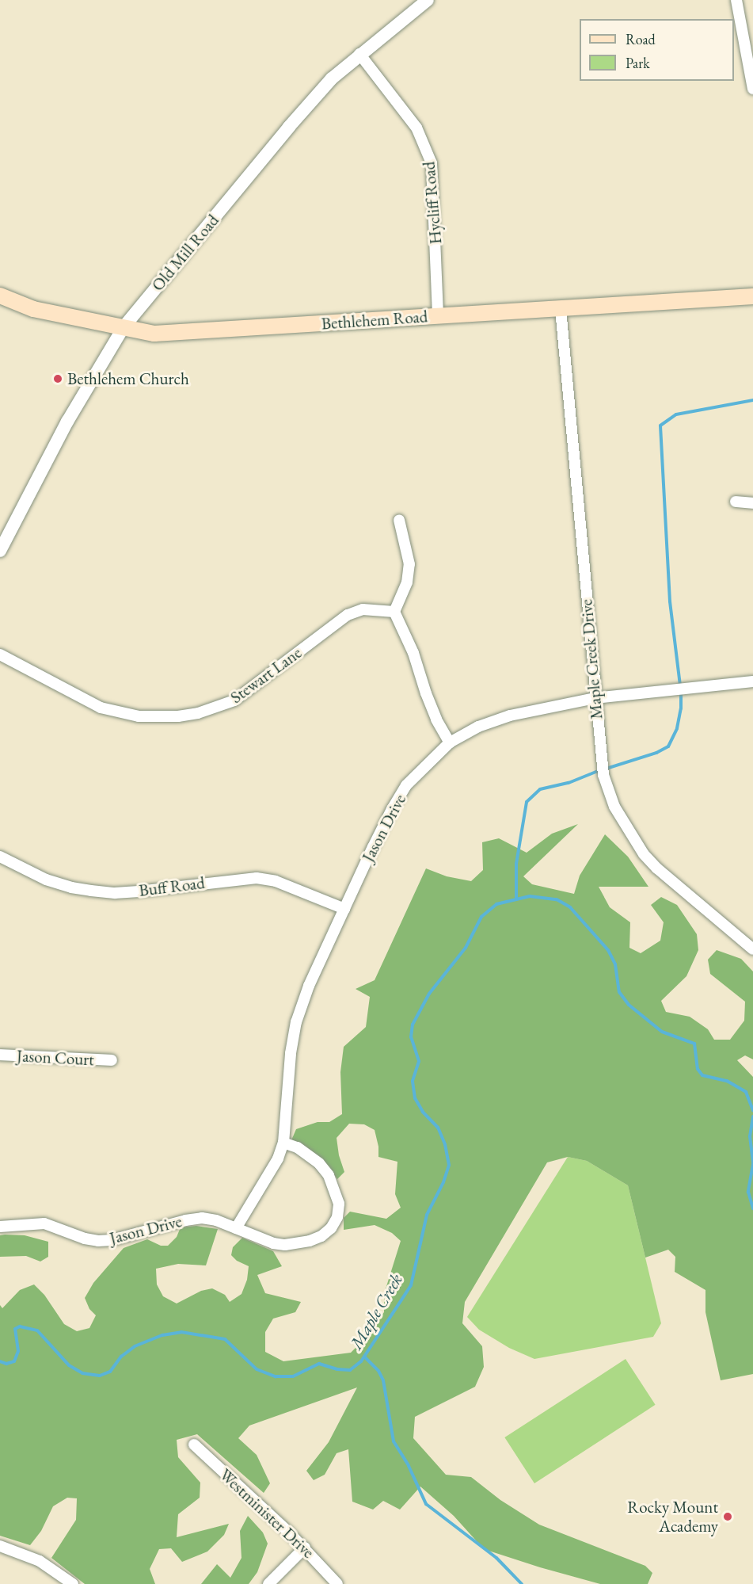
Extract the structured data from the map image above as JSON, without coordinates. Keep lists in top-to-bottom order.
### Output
{
  "streets": {
    "main road": ["Bethlehem Road"],
    "street": [
      "Hycliff Road",
      "Old Mill Road",
      "Maple Creek Drive",
      "Stewart Lane",
      "Jason Drive",
      "Buff Road",
      "Jason Court",
      "Westminister Drive"
    ]
  },
  "crossings": [
    ["Hycliff Road", "Old Mill Road"],
    ["Hycliff Road", "Bethlehem Road"],
    ["Old Mill Road", "Bethlehem Road"],
    ["Bethlehem Road", "Maple Creek Drive"],
    ["Maple Creek Drive", "Jason Drive"],
    ["Jason Drive", "Buff Road"]
  ],
  "water": ["Maple Creek"],
  "places": ["Bethlehem Church", "Rocky Mount Academy"],
  "legend": ["Road", "Park"]
}
